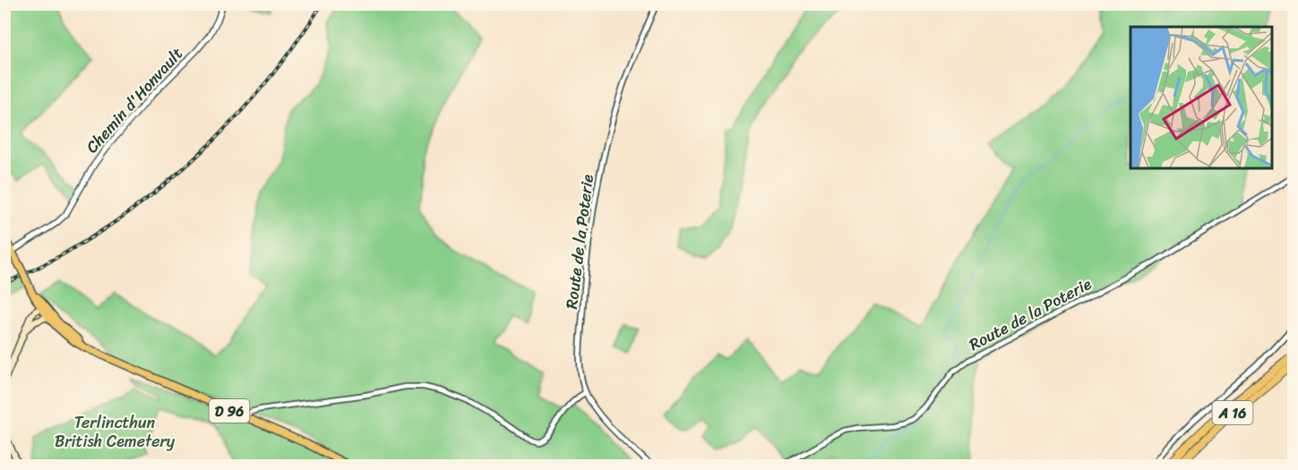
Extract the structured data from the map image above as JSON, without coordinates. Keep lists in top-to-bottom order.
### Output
{
  "streets": {
    "highway": ["A 16"],
    "main road": ["D 96"],
    "street": ["Chemin d'Honvault", "Route de la Poterie"]
  },
  "crossings": [
    ["Chemin d'Honvault", "D 96"]
  ],
  "parks": ["Terlincthun British Cemetery"]
}
